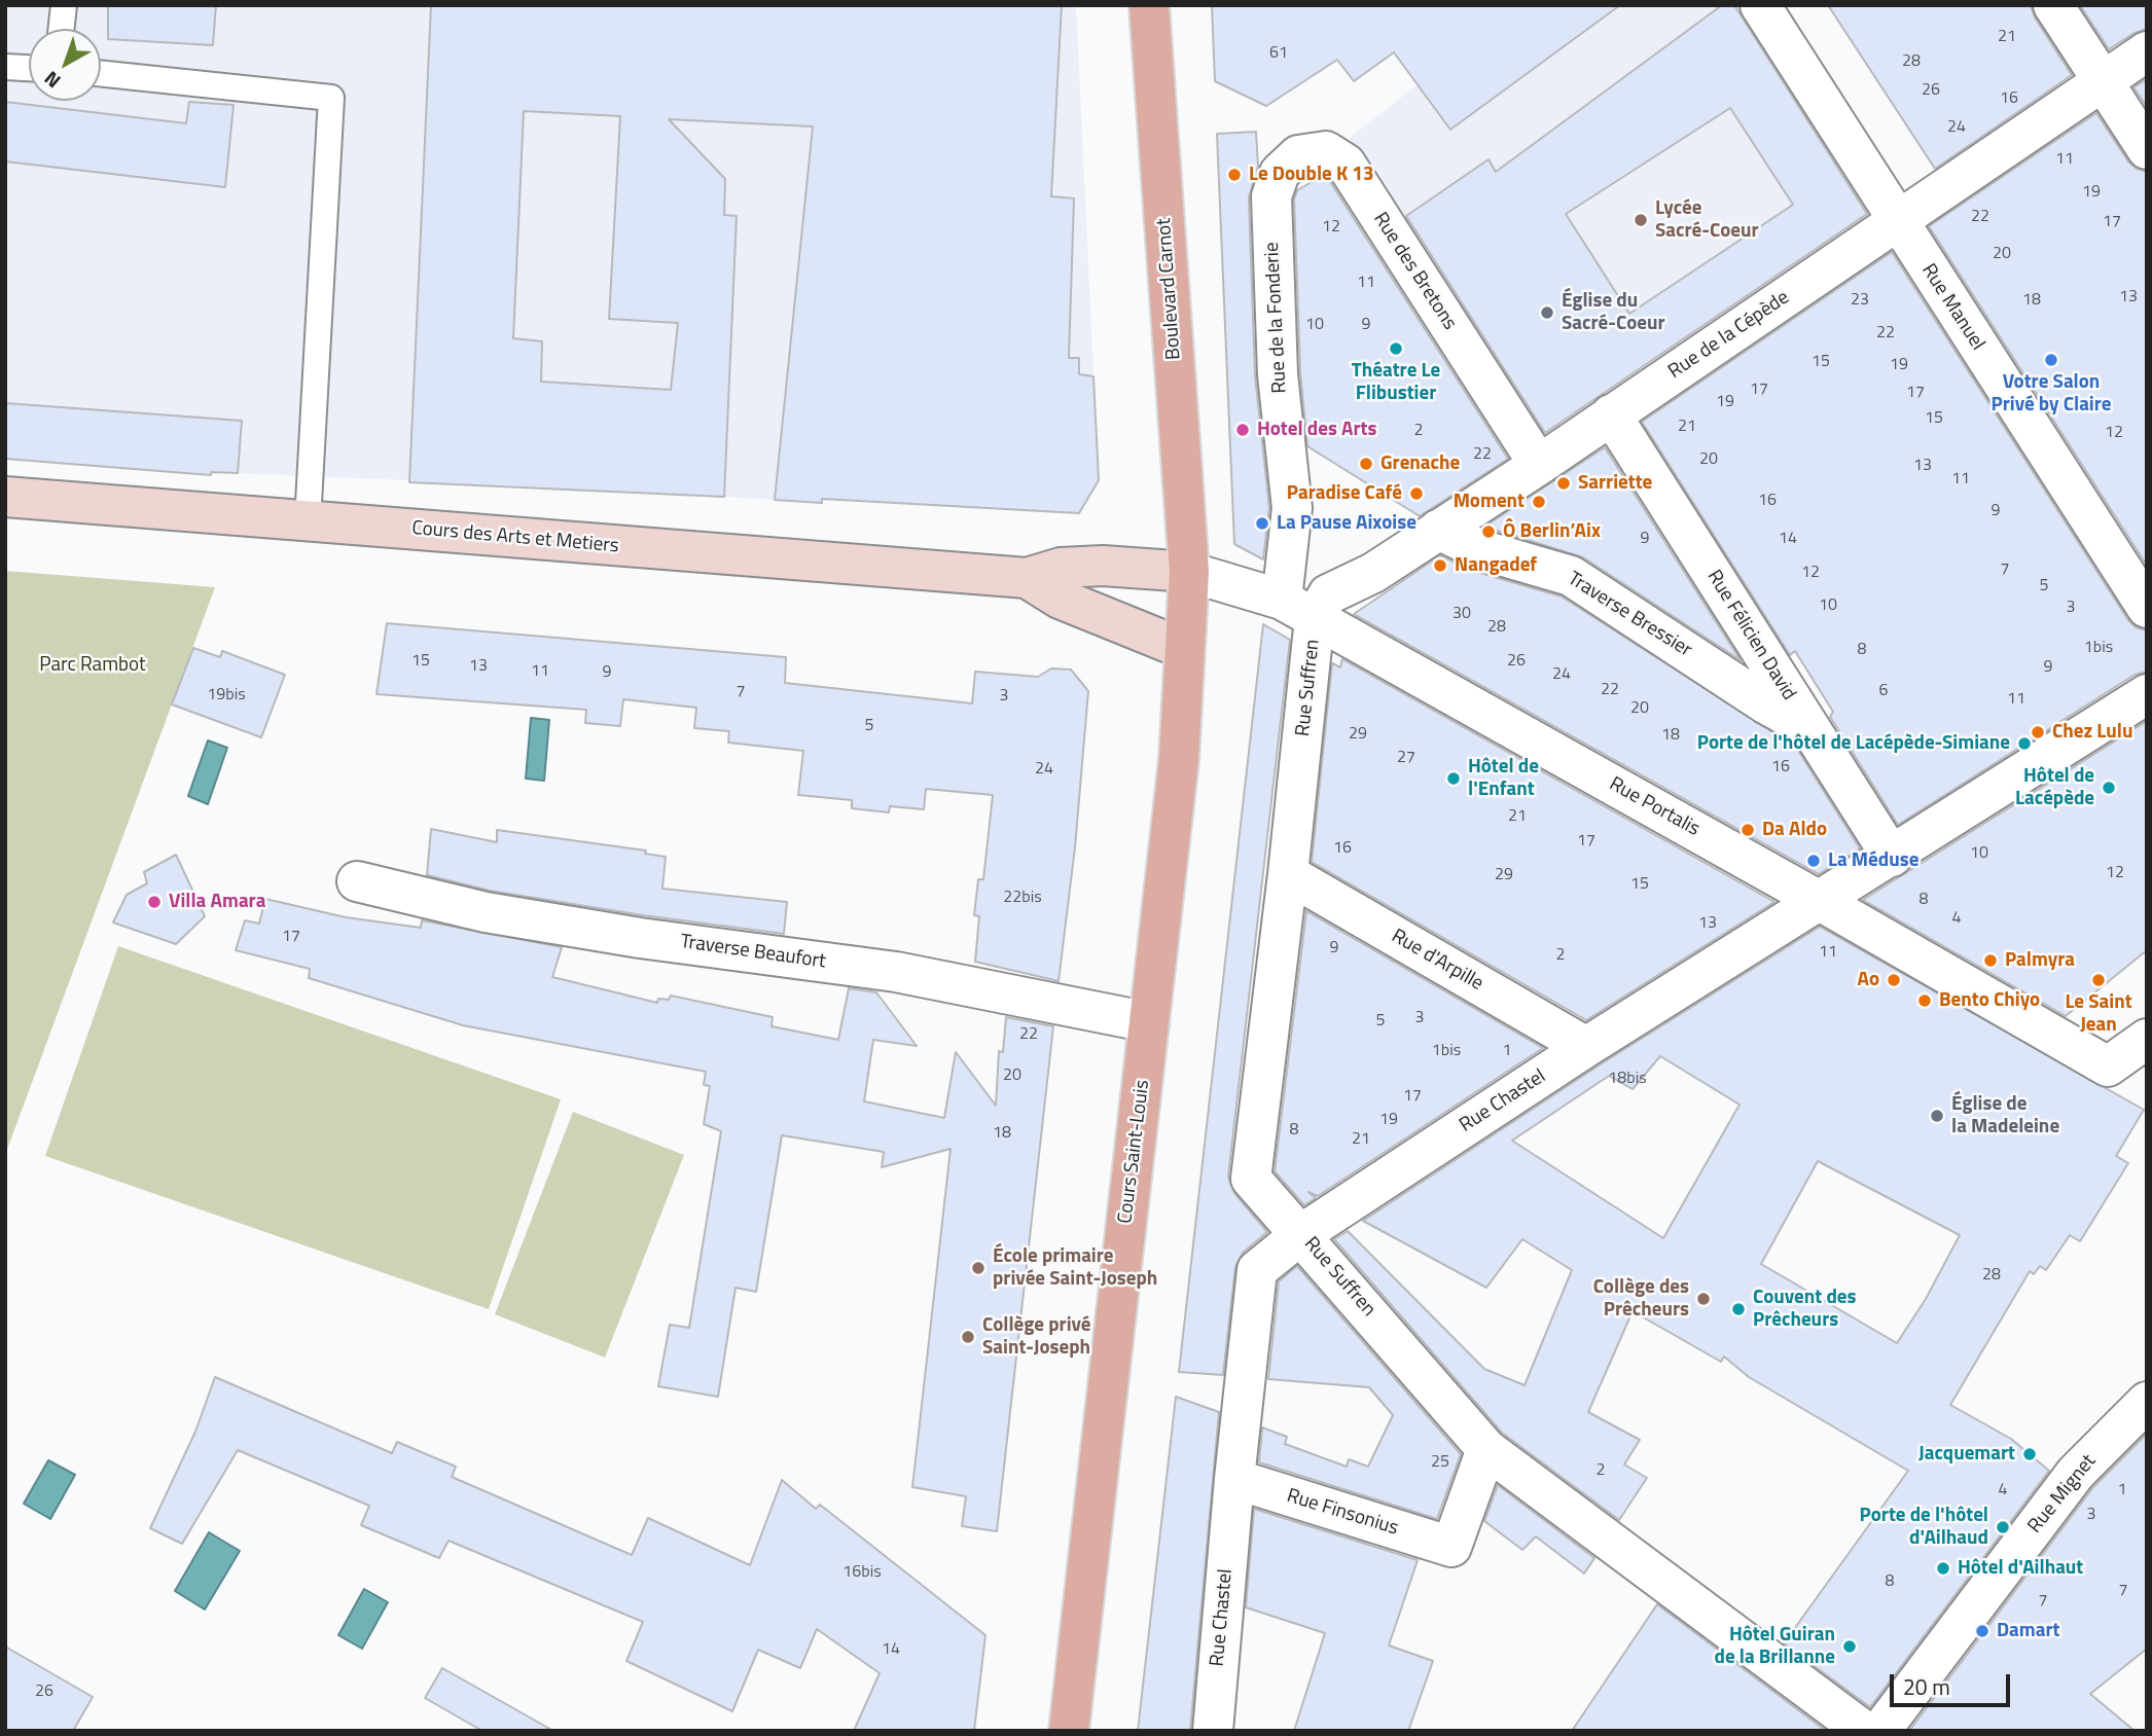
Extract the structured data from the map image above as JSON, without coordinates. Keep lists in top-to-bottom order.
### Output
{
  "streets": {
    "main road": ["Boulevard Carnot", "Cours des Arts et Metiers", "Cours Saint-Louis"],
    "street": [
      "Rue des Bretons",
      "Rue Manuel",
      "Rue de la Fonderie",
      "Rue de la Cépède",
      "Traverse Bressier",
      "Rue Félicien David",
      "Rue Suffren",
      "Rue Portalis",
      "Traverse Beaufort",
      "Rue d'Arpille",
      "Rue Chastel",
      "Rue Mignet",
      "Rue Finsonius"
    ]
  },
  "crossings": [
    ["Rue des Bretons", "Rue de la Fonderie"],
    ["Rue des Bretons", "Rue de la Cépède"],
    ["Boulevard Carnot", "Cours des Arts et Metiers"],
    ["Boulevard Carnot", "Rue Portalis"],
    ["Boulevard Carnot", "Cours Saint-Louis"],
    ["Rue Manuel", "Rue de la Cépède"],
    ["Rue de la Fonderie", "Rue de la Cépède"],
    ["Rue de la Fonderie", "Rue Suffren"],
    ["Rue de la Fonderie", "Rue Portalis"],
    ["Rue de la Cépède", "Traverse Bressier"],
    ["Rue de la Cépède", "Rue Félicien David"],
    ["Rue de la Cépède", "Rue Suffren"],
    ["Rue de la Cépède", "Rue Portalis"],
    ["Cours des Arts et Metiers", "Rue Portalis"],
    ["Cours des Arts et Metiers", "Cours Saint-Louis"],
    ["Traverse Bressier", "Rue Félicien David"],
    ["Rue Félicien David", "Rue Chastel"],
    ["Rue Suffren", "Rue Portalis"],
    ["Rue Suffren", "Rue d'Arpille"],
    ["Rue Suffren", "Rue Chastel"],
    ["Rue Suffren", "Rue Finsonius"],
    ["Rue Portalis", "Rue Chastel"],
    ["Rue Portalis", "Cours Saint-Louis"],
    ["Traverse Beaufort", "Cours Saint-Louis"],
    ["Rue d'Arpille", "Rue Chastel"],
    ["Rue Chastel", "Rue Finsonius"]
  ],
  "parks": ["Parc Rambot"],
  "places": [
    "Le Double K 13",
    "Lycée Sacré-Coeur",
    "Église du Sacré-Coeur",
    "Théatre Le Flibustier",
    "Votre Salon Privé by Claire",
    "Hotel des Arts",
    "Grenache",
    "Sarriette",
    "Paradise Café",
    "Moment",
    "La Pause Aixoise",
    "Ô Berlin’Aix",
    "Nangadef",
    "Chez Lulu",
    "Porte de l'hôtel de Lacépède-Simiane",
    "Hôtel de l'Enfant",
    "Hôtel de Lacépède",
    "Da Aldo",
    "La Méduse",
    "Villa Amara",
    "Palmyra",
    "Ao",
    "Le Saint Jean",
    "Bento Chiyo",
    "Église de la Madeleine",
    "École primaire privée Saint-Joseph",
    "Collège des Prêcheurs",
    "Couvent des Prêcheurs",
    "Collège privé Saint-Joseph",
    "Jacquemart",
    "Porte de l'hôtel d'Ailhaud",
    "Hôtel d'Ailhaut",
    "Damart",
    "Hôtel Guiran de la Brillanne"
  ],
  "house_numbers": [
    "21",
    "61",
    "28",
    "26",
    "16",
    "24",
    "11",
    "19",
    "22",
    "17",
    "12",
    "20",
    "11",
    "13",
    "23",
    "18",
    "10",
    "9",
    "22",
    "15",
    "19",
    "17",
    "17",
    "19",
    "15",
    "21",
    "2",
    "12",
    "22",
    "20",
    "13",
    "11",
    "16",
    "9",
    "9",
    "14",
    "7",
    "12",
    "5",
    "10",
    "3",
    "30",
    "28",
    "1bis",
    "8",
    "15",
    "26",
    "13",
    "9",
    "11",
    "9",
    "24",
    "22",
    "6",
    "7",
    "19bis",
    "3",
    "11",
    "20",
    "5",
    "29",
    "18",
    "27",
    "16",
    "24",
    "21",
    "17",
    "16",
    "10",
    "12",
    "29",
    "15",
    "22bis",
    "8",
    "4",
    "13",
    "17",
    "9",
    "11",
    "2",
    "3",
    "5",
    "22",
    "1bis",
    "1",
    "20",
    "18bis",
    "17",
    "19",
    "8",
    "18",
    "21",
    "28",
    "25",
    "2",
    "4",
    "1",
    "3",
    "16bis",
    "8",
    "7",
    "7",
    "14",
    "26"
  ],
  "scale_bar": "20 m",
  "north": "bottom left"
}
